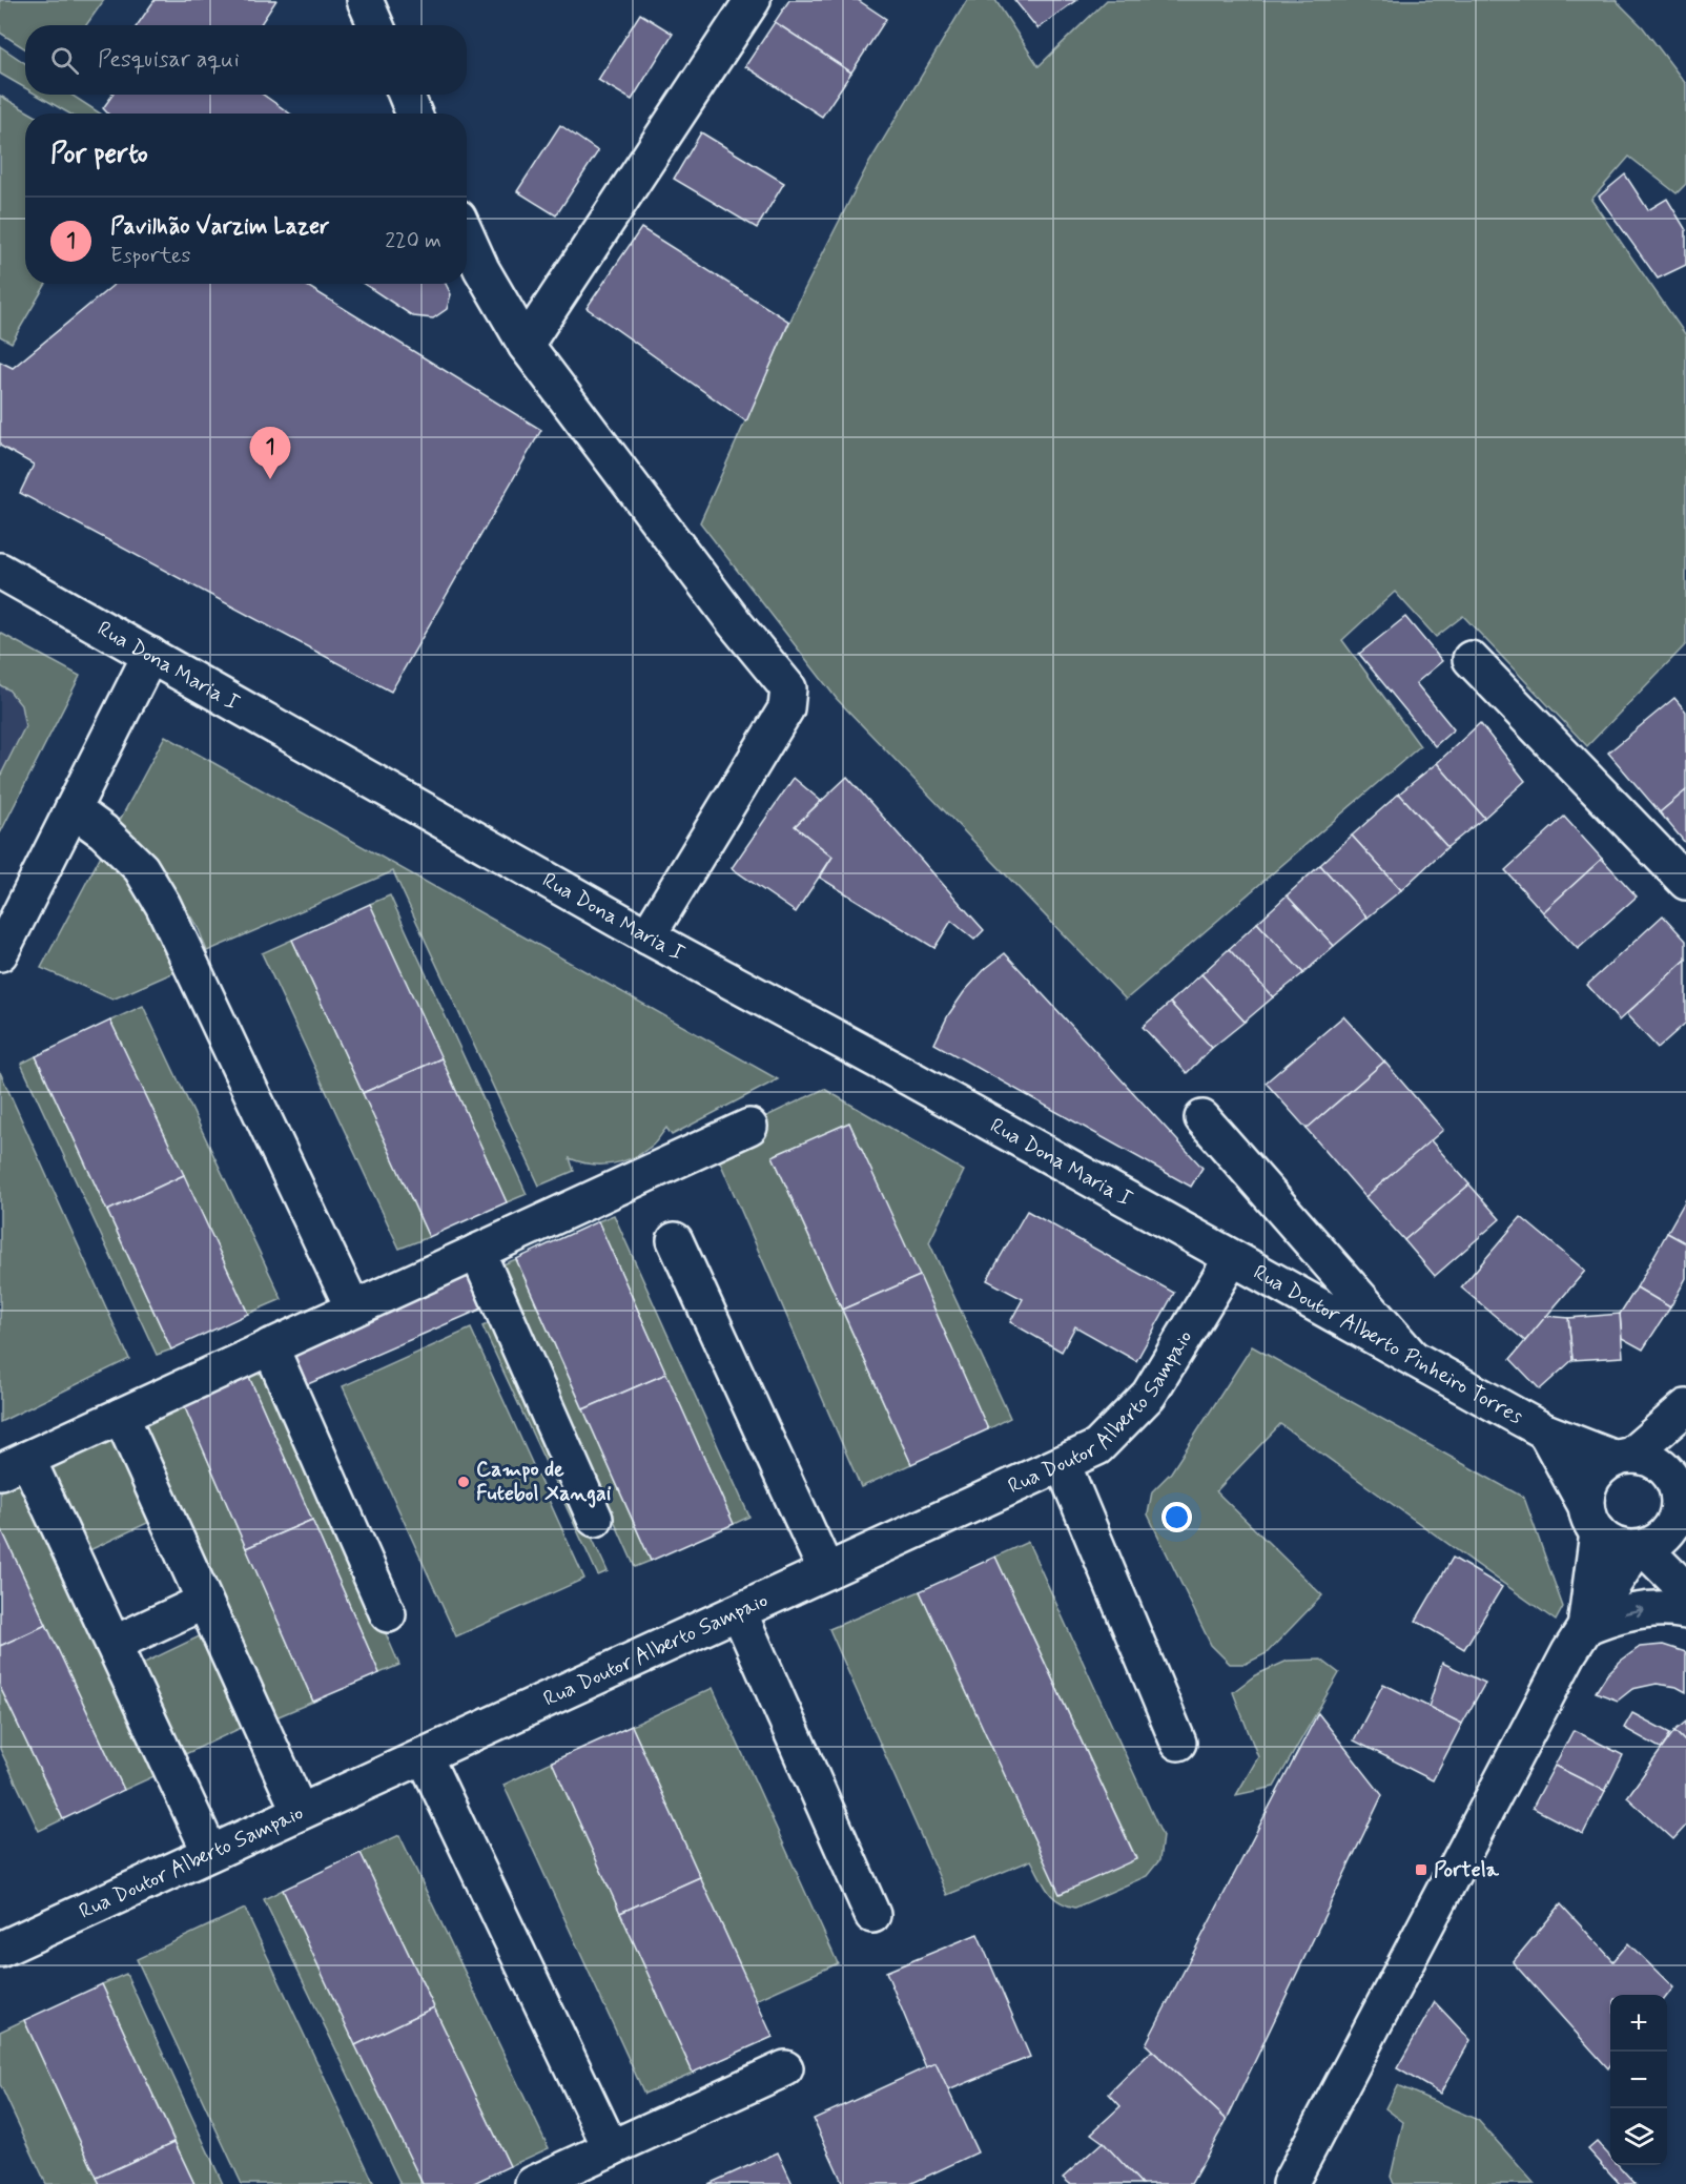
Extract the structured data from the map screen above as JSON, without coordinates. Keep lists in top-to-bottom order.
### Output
{
  "streets": {
    "street": ["Rua Dona Maria I", "Rua Doutor Alberto Pinheiro Torres", "Rua Doutor Alberto Sampaio"]
  },
  "crossings": [
    ["Rua Dona Maria I", "Rua Doutor Alberto Pinheiro Torres"],
    ["Rua Dona Maria I", "Rua Doutor Alberto Sampaio"],
    ["Rua Doutor Alberto Pinheiro Torres", "Rua Doutor Alberto Sampaio"]
  ],
  "places": {
    "other": ["Campo de Futebol Xangai"],
    "transit": ["Portela"]
  },
  "page": {
    "search": "Pesquisar aqui",
    "heading": "Por perto",
    "list": [
      {
        "mark": "1",
        "name": "Pavilhão Varzim Lazer",
        "note": "Esportes",
        "value": "220 m"
      }
    ],
    "pins": "1",
    "map_buttons": ["+", "−"]
  }
}
